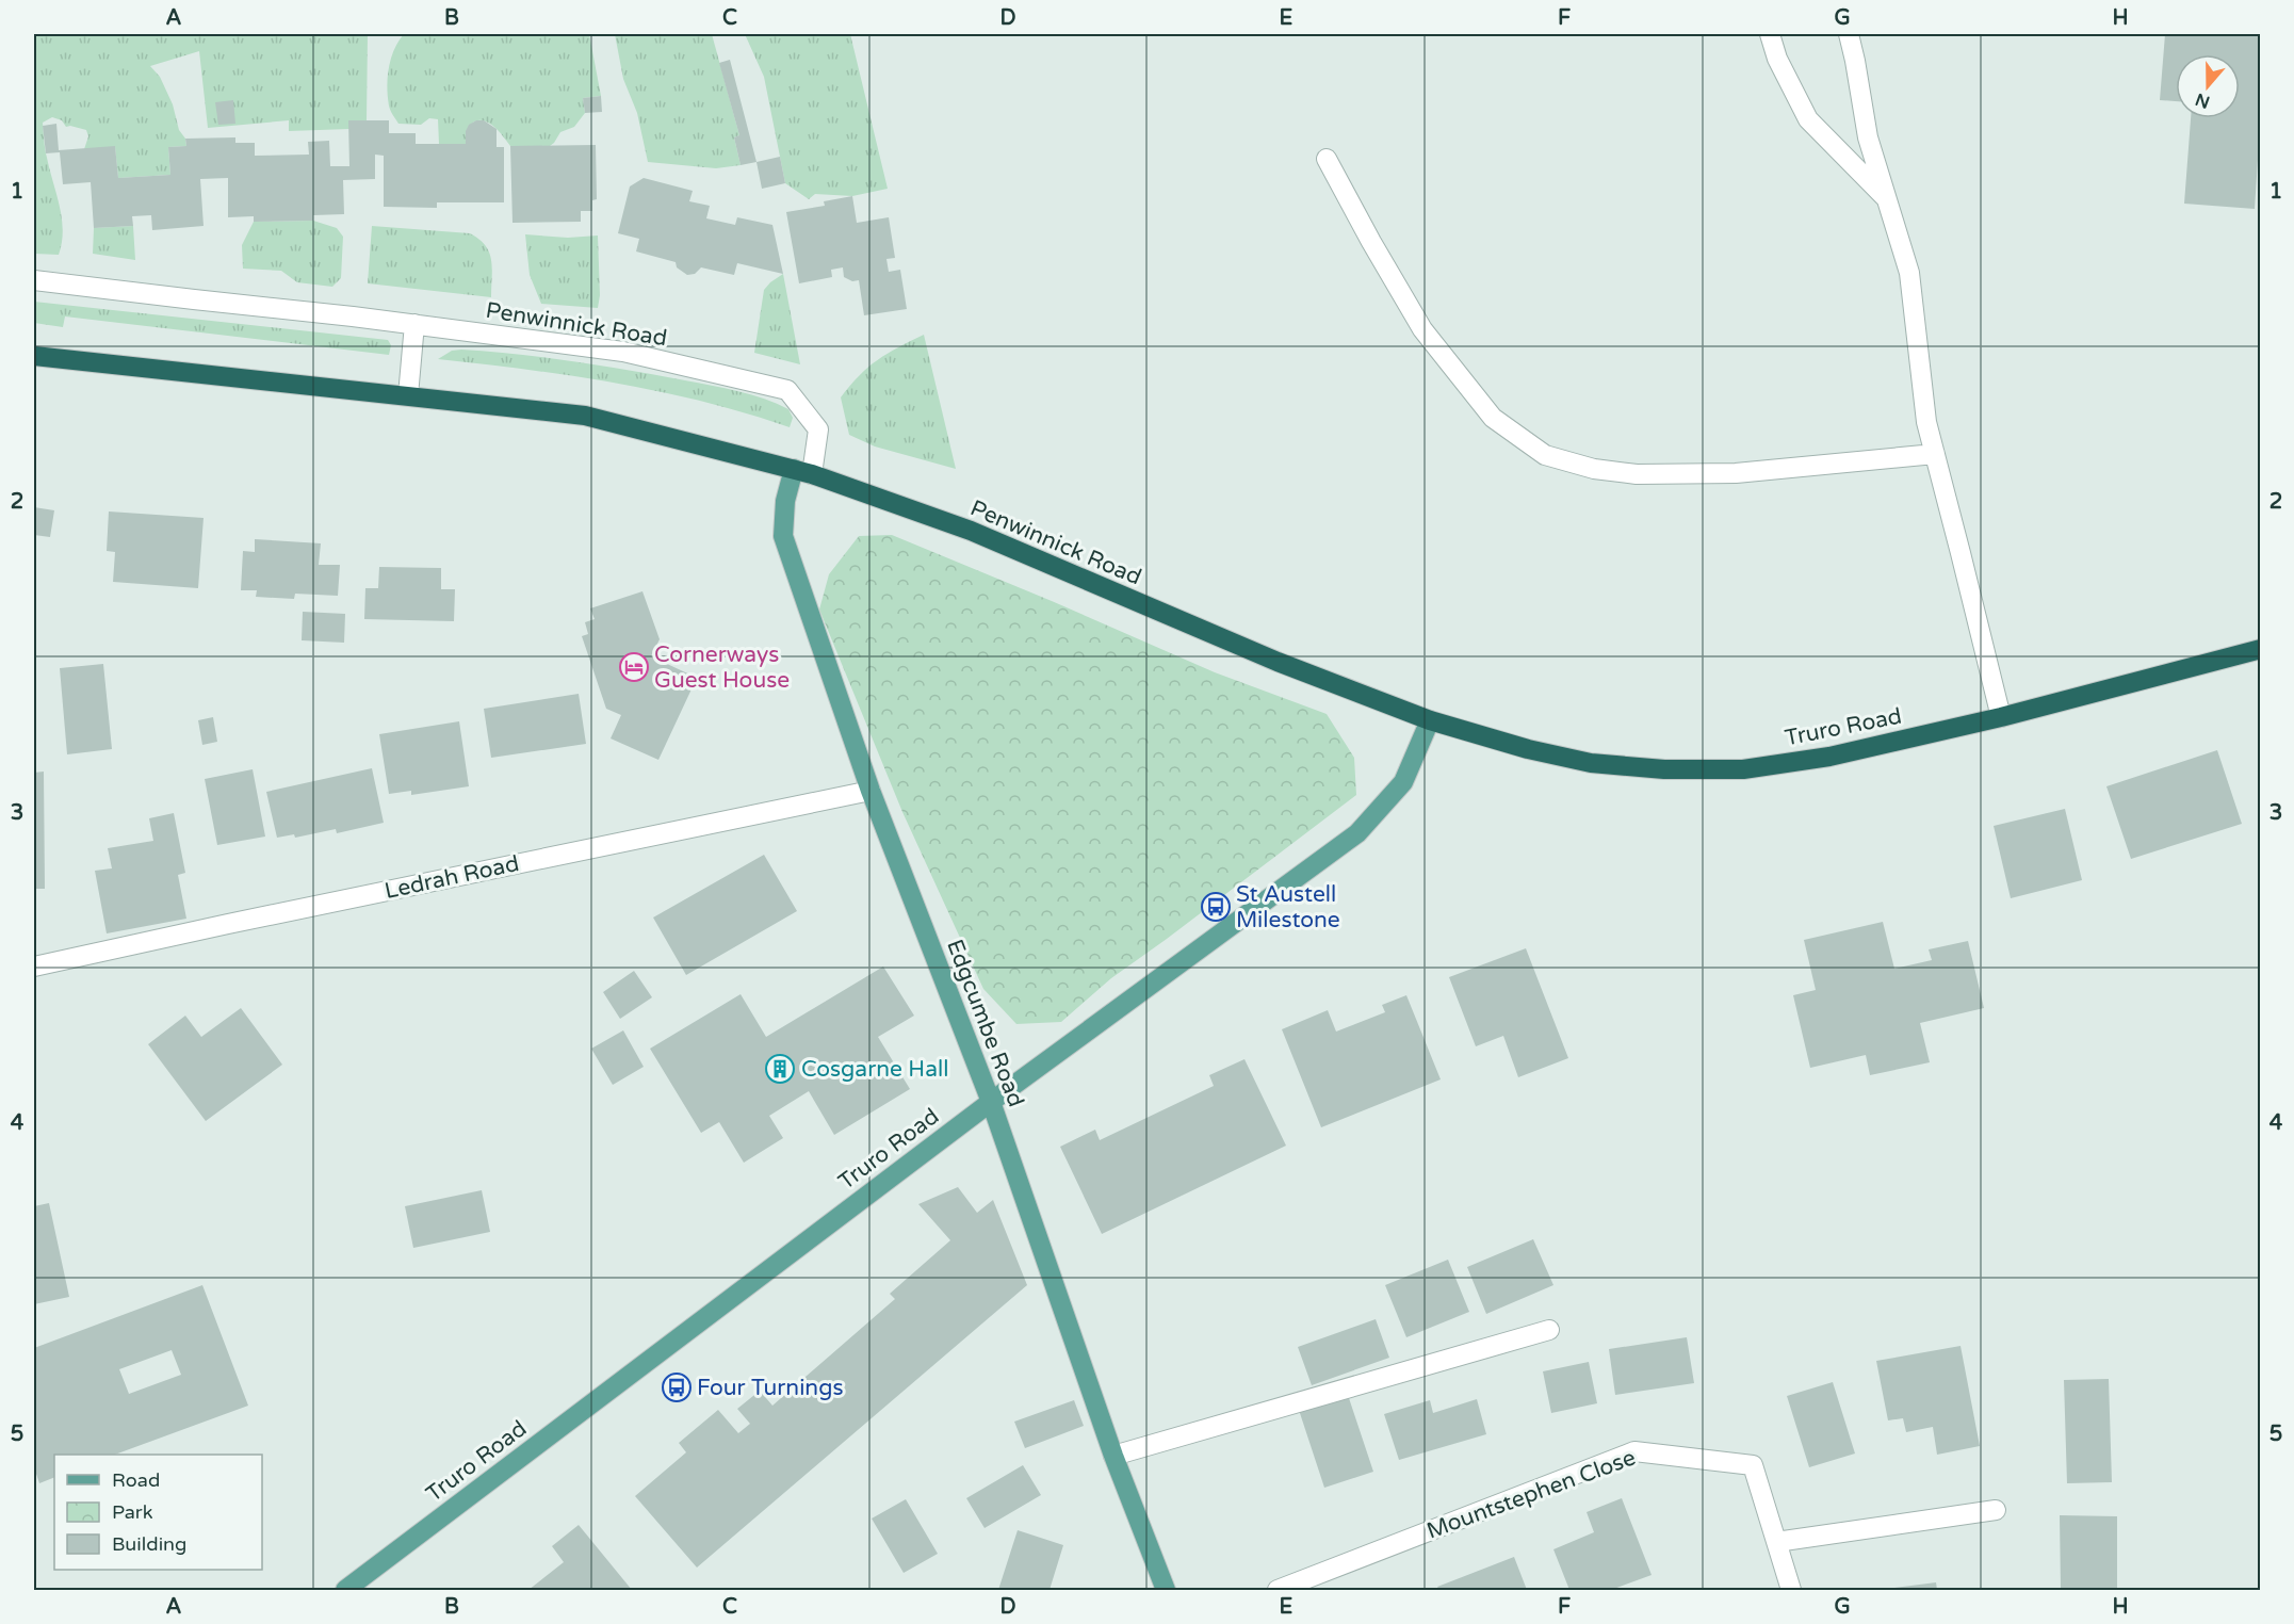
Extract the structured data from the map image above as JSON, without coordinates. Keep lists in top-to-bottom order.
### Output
{
  "streets": {
    "highway": ["Penwinnick Road", "Truro Road"],
    "main road": ["Edgcumbe Road"],
    "street": ["Ledrah Road", "Mountstephen Close"]
  },
  "crossings": [
    ["Penwinnick Road", "Truro Road"],
    ["Penwinnick Road", "Edgcumbe Road"],
    ["Truro Road", "Edgcumbe Road"],
    ["Ledrah Road", "Edgcumbe Road"]
  ],
  "places": {
    "hotel": ["Cornerways Guest House"],
    "bus stop": ["St Austell Milestone", "Four Turnings"],
    "building": ["Cosgarne Hall"]
  },
  "legend": ["Road", "Park", "Building"],
  "north": "bottom",
  "grid": {
    "columns": [
      "A",
      "B",
      "C",
      "D",
      "E",
      "F",
      "G",
      "H"
    ],
    "rows": [
      "1",
      "2",
      "3",
      "4",
      "5"
    ]
  }
}
